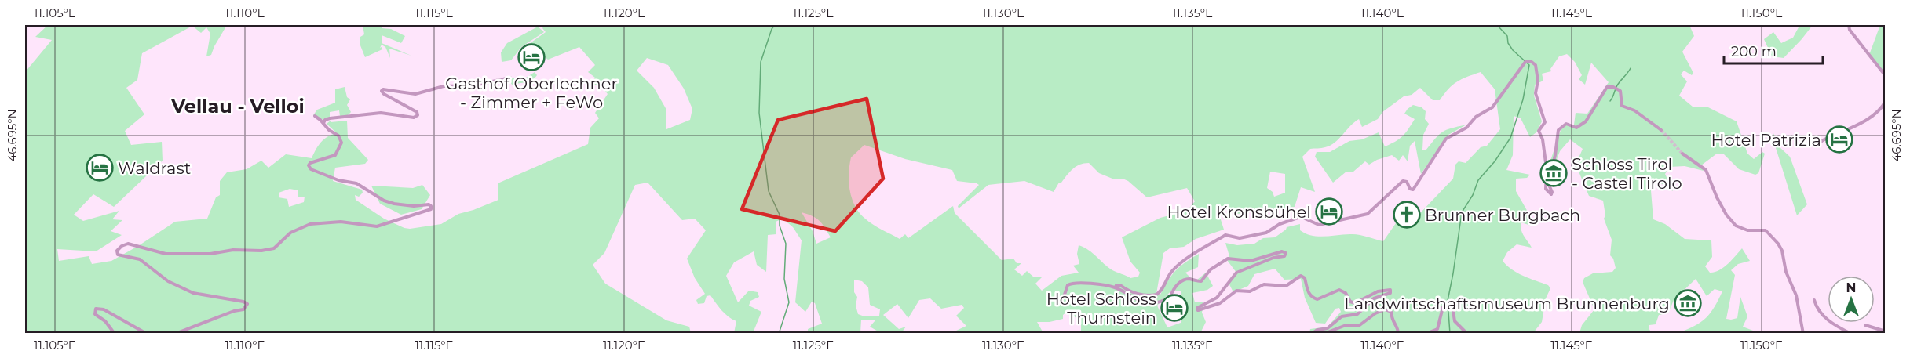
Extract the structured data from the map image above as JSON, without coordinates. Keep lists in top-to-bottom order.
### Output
{
  "districts": ["Vellau - Velloi"],
  "places": {
    "hotel": [
      "Gasthof Oberlechner - Zimmer + FeWo",
      "Hotel Patrizia",
      "Waldrast",
      "Hotel Kronsbühel",
      "Hotel Schloss Thurnstein"
    ],
    "museum": ["Schloss Tirol - Castel Tirolo", "Landwirtschaftsmuseum Brunnenburg"],
    "church": ["Brunner Burgbach"]
  },
  "scale_bar": "200 m",
  "north": "top",
  "coordinates": [
    "11.105°E",
    "11.110°E",
    "11.115°E",
    "11.120°E",
    "11.125°E",
    "11.130°E",
    "11.135°E",
    "11.140°E",
    "11.145°E",
    "11.150°E",
    "46.695°N"
  ]
}
